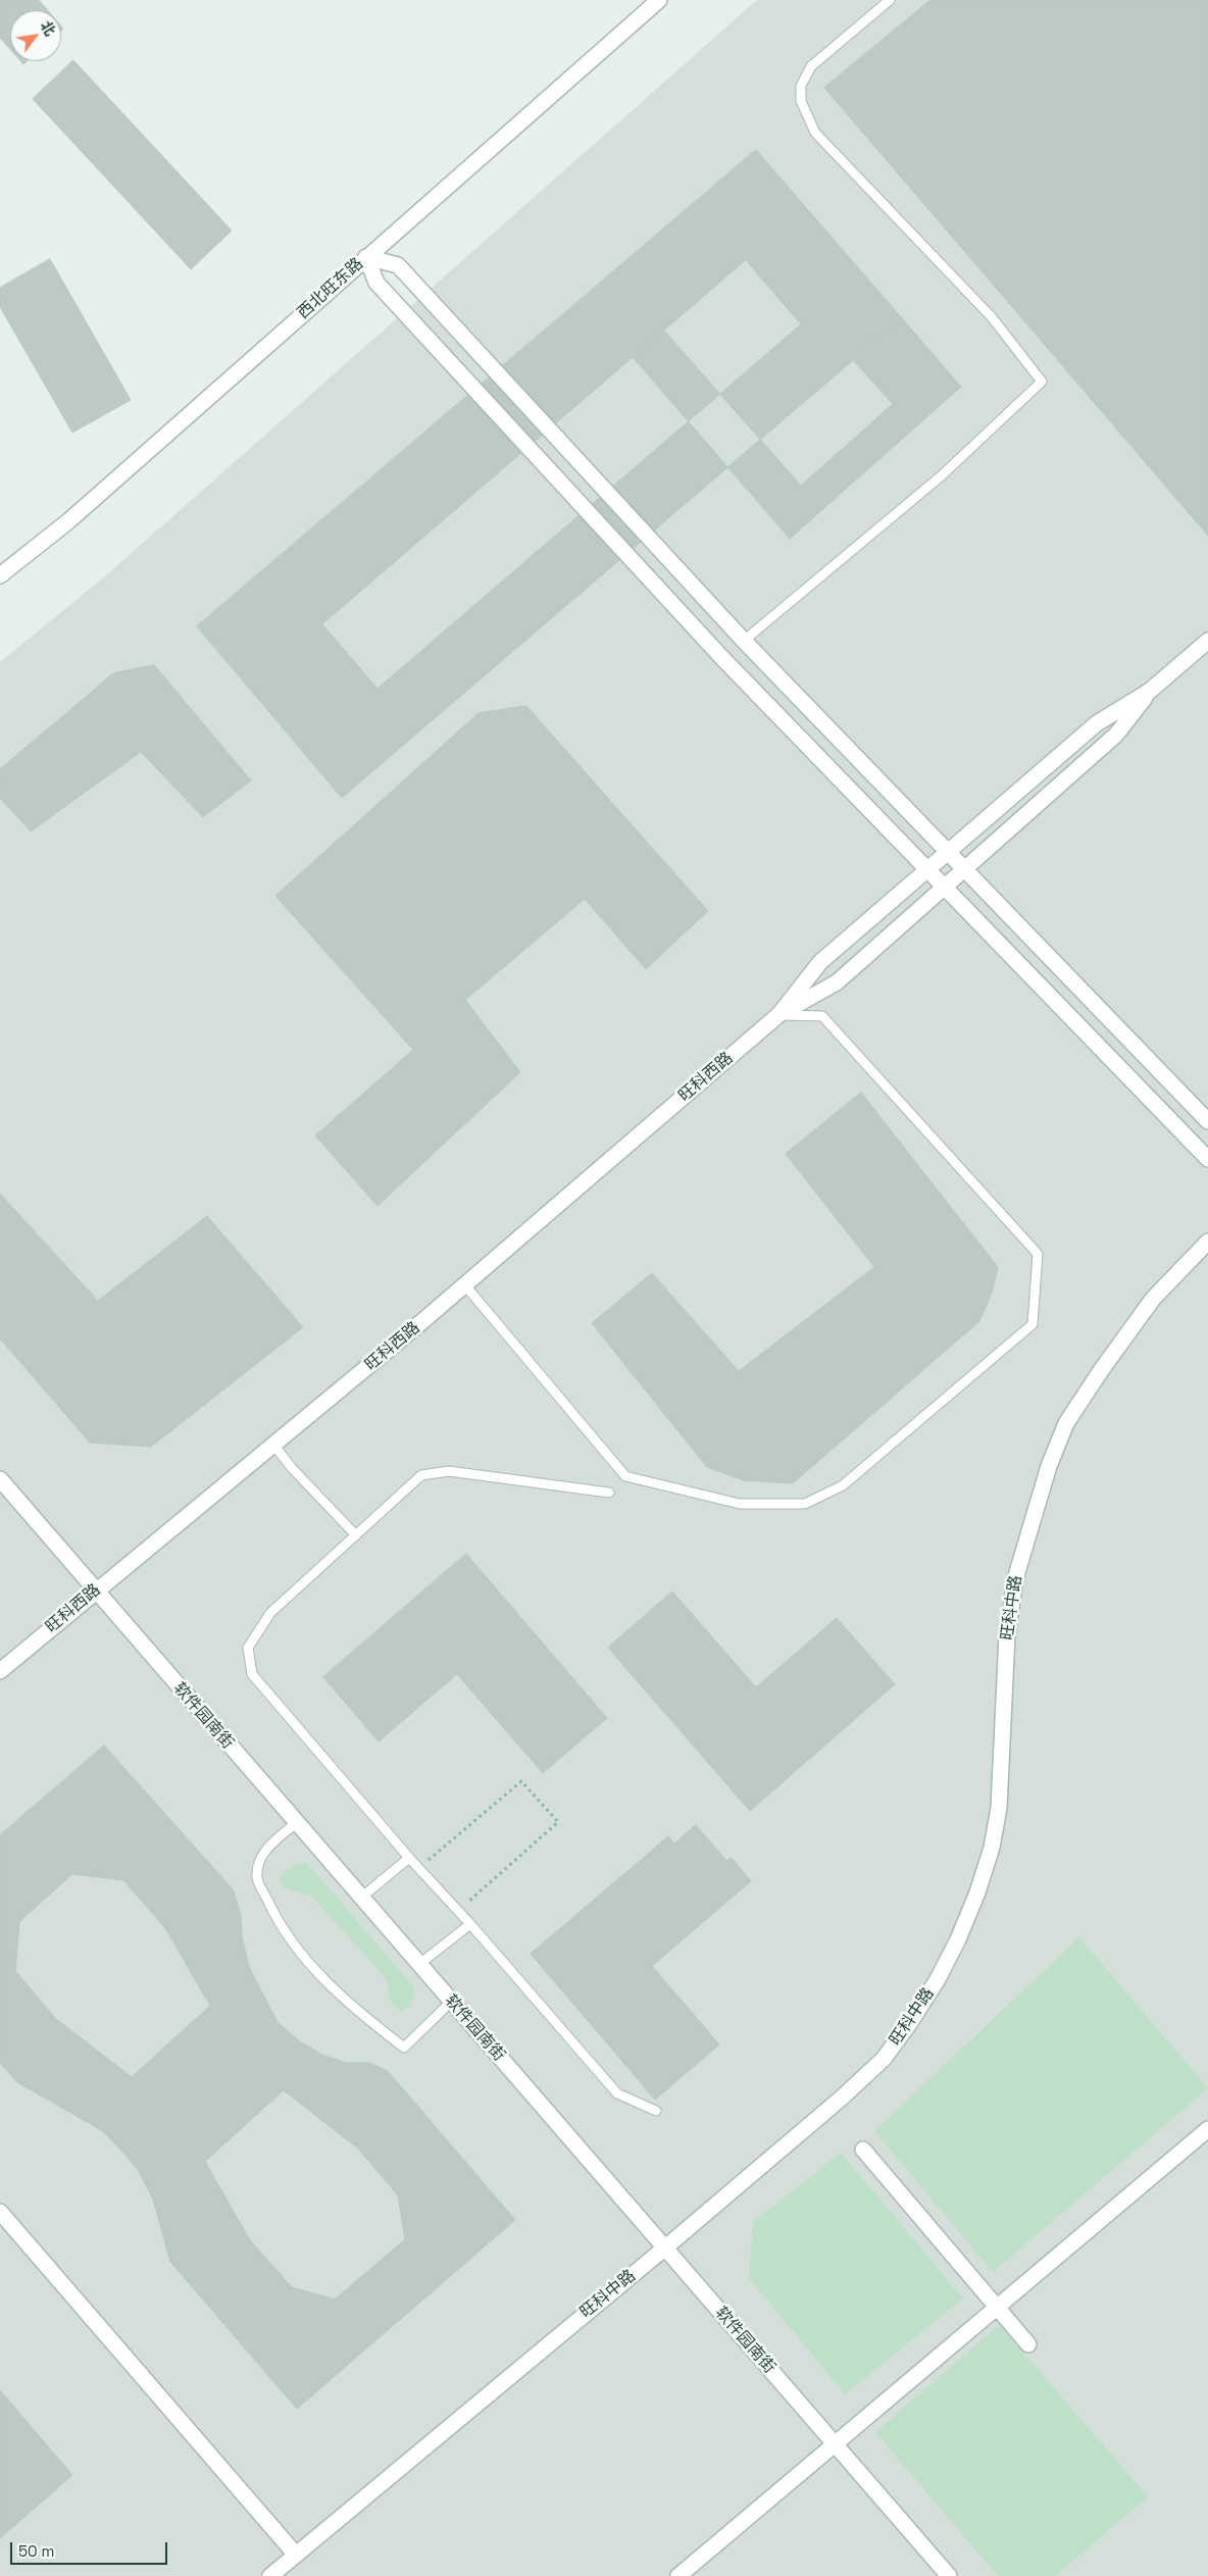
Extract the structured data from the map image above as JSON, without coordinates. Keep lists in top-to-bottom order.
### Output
{
  "streets": {
    "street": [
      "西北旺东路",
      "旺科西路",
      "旺科中路",
      "软件园南街"
    ]
  },
  "crossings": [
    ["旺科西路", "软件园南街"],
    ["旺科中路", "软件园南街"]
  ],
  "scale_bar": "50 m",
  "north": "top right"
}
